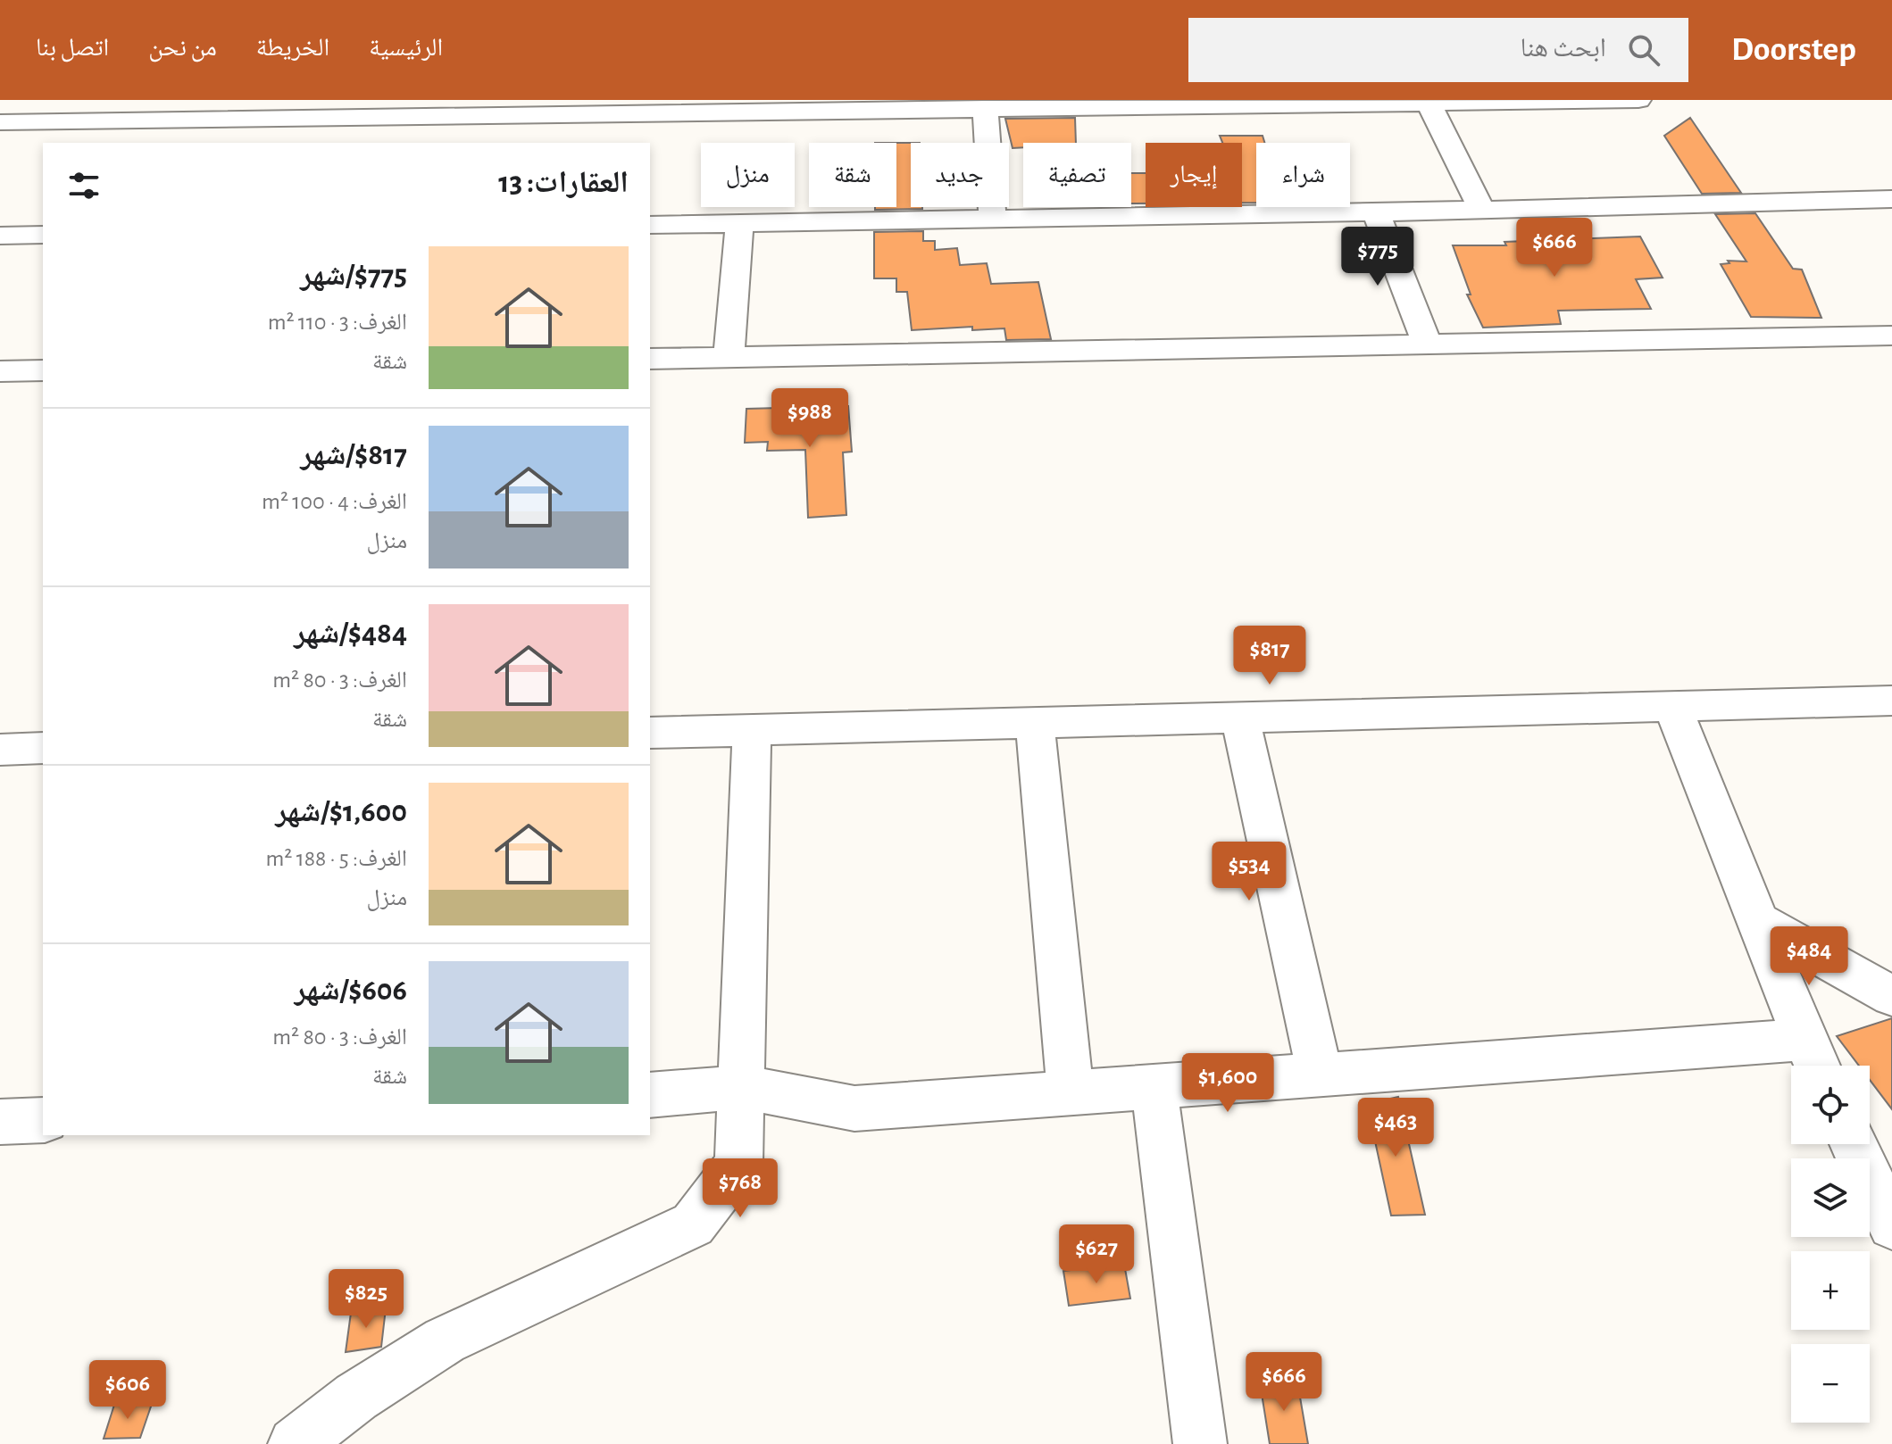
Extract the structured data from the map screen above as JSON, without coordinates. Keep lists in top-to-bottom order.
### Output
{
  "page": {
    "header": "Doorstep",
    "search": "ابحث هنا",
    "nav": [
      "الرئيسية",
      "الخريطة",
      "من نحن",
      "اتصل بنا"
    ],
    "chip": [
      "شراء",
      "إيجار",
      "تصفية",
      "جديد",
      "شقة",
      "منزل"
    ],
    "heading": "العقارات: 13",
    "price": [
      "$666",
      "$775",
      "$988",
      "$817",
      "$534",
      "$484",
      "$1,600",
      "$463",
      "$768",
      "$627",
      "$825",
      "$666",
      "$606"
    ],
    "list": [
      {
        "name": "$775/شهر",
        "note": "الغرف: 3 · 110 m² · شقة"
      },
      {
        "name": "$817/شهر",
        "note": "الغرف: 4 · 100 m² · منزل"
      },
      {
        "name": "$484/شهر",
        "note": "الغرف: 3 · 80 m² · شقة"
      },
      {
        "name": "$1,600/شهر",
        "note": "الغرف: 5 · 188 m² · منزل"
      },
      {
        "name": "$606/شهر",
        "note": "الغرف: 3 · 80 m² · شقة"
      }
    ],
    "map_buttons": ["+", "−"]
  }
}
